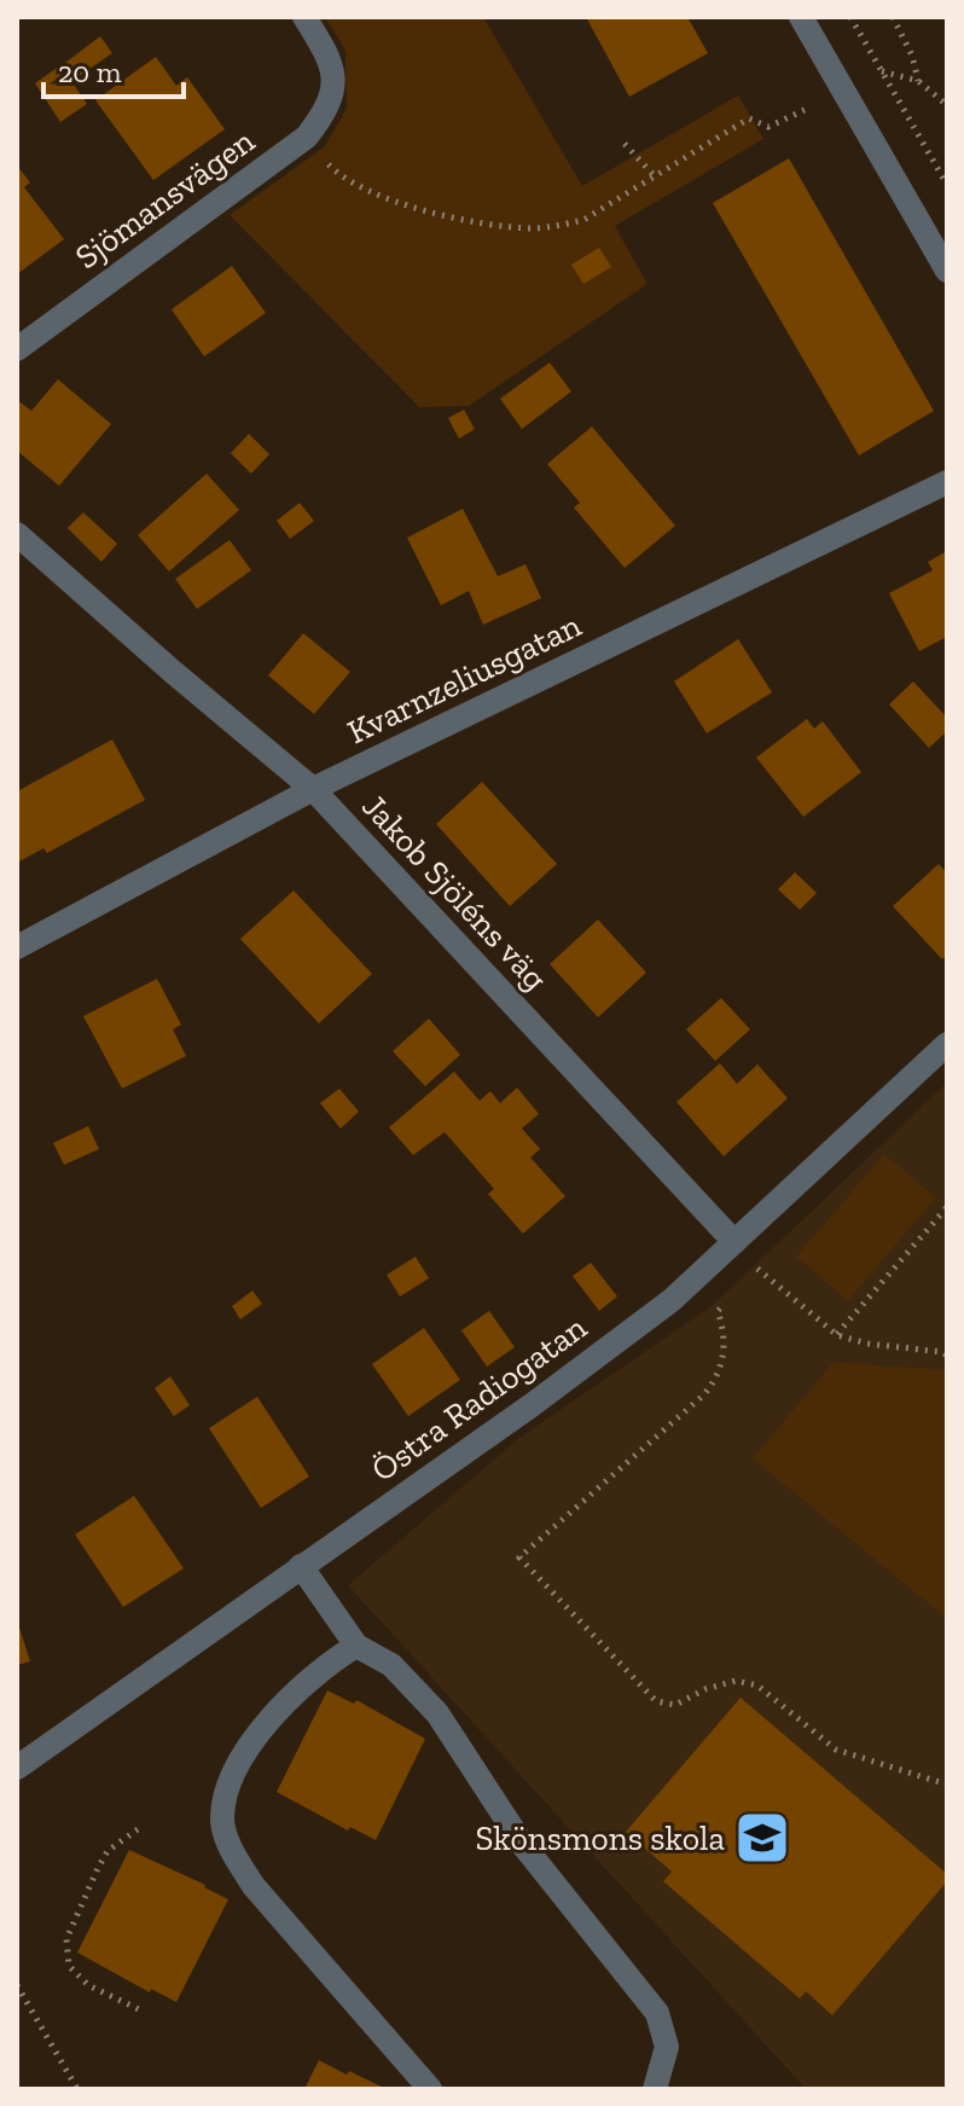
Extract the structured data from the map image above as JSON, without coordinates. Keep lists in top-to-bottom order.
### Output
{
  "streets": {
    "street": [
      "Sjömansvägen",
      "Kvarnzeliusgatan",
      "Jakob Sjöléns väg",
      "Östra Radiogatan"
    ]
  },
  "crossings": [
    ["Kvarnzeliusgatan", "Jakob Sjöléns väg"],
    ["Jakob Sjöléns väg", "Östra Radiogatan"]
  ],
  "places": {
    "school or university": ["Skönsmons skola"]
  },
  "scale_bar": "20 m"
}
